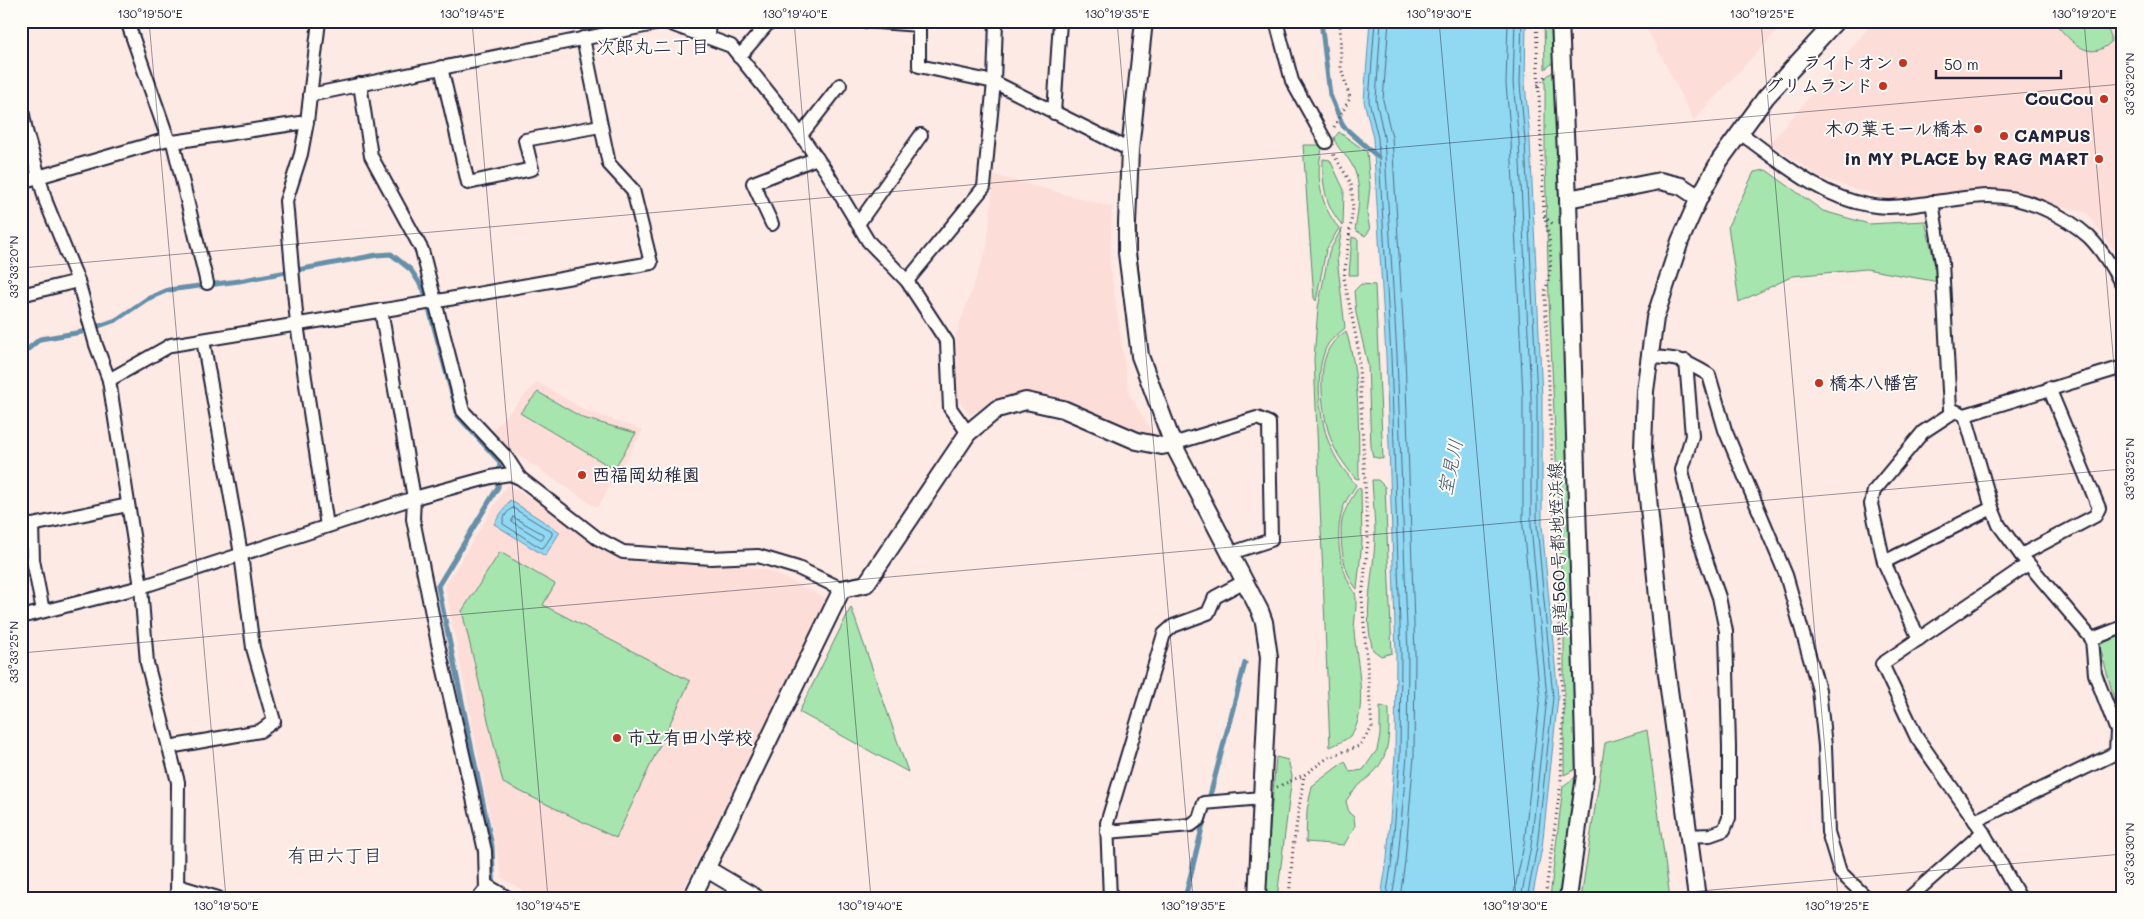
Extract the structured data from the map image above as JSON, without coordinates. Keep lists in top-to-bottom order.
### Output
{
  "streets": {
    "street": ["県道560号都地姪浜線"]
  },
  "districts": ["次郎丸二丁目", "有田六丁目"],
  "water": ["室見川"],
  "places": [
    "ライトオン",
    "グリムランド",
    "CouCou",
    "木の葉モール橋本",
    "CAMPUS",
    "in MY PLACE by RAG MART",
    "橋本八幡宮",
    "西福岡幼稚園",
    "市立有田小学校"
  ],
  "scale_bar": "50 m",
  "coordinates": [
    "130°19'50\"E",
    "130°19'45\"E",
    "130°19'40\"E",
    "130°19'35\"E",
    "130°19'30\"E",
    "130°19'25\"E",
    "130°19'20\"E",
    "33°33'20\"N",
    "33°33'25\"N",
    "33°33'30\"N"
  ]
}
